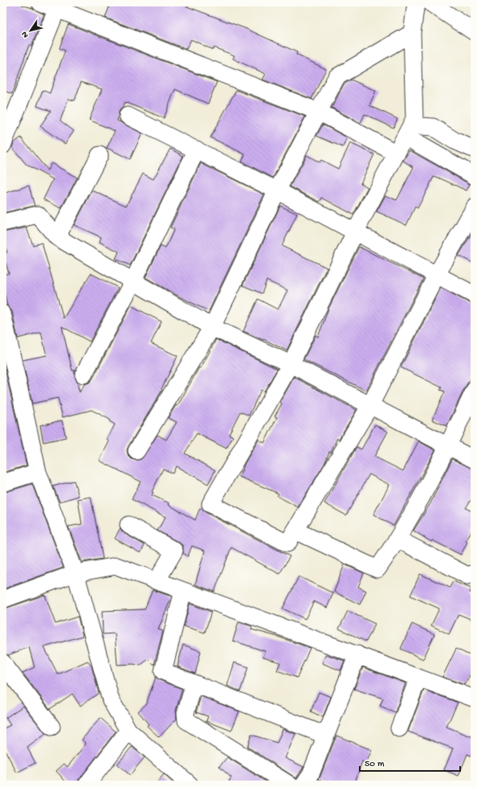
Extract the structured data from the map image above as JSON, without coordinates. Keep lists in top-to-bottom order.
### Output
{
  "scale_bar": "50 m",
  "north": "bottom left"
}
